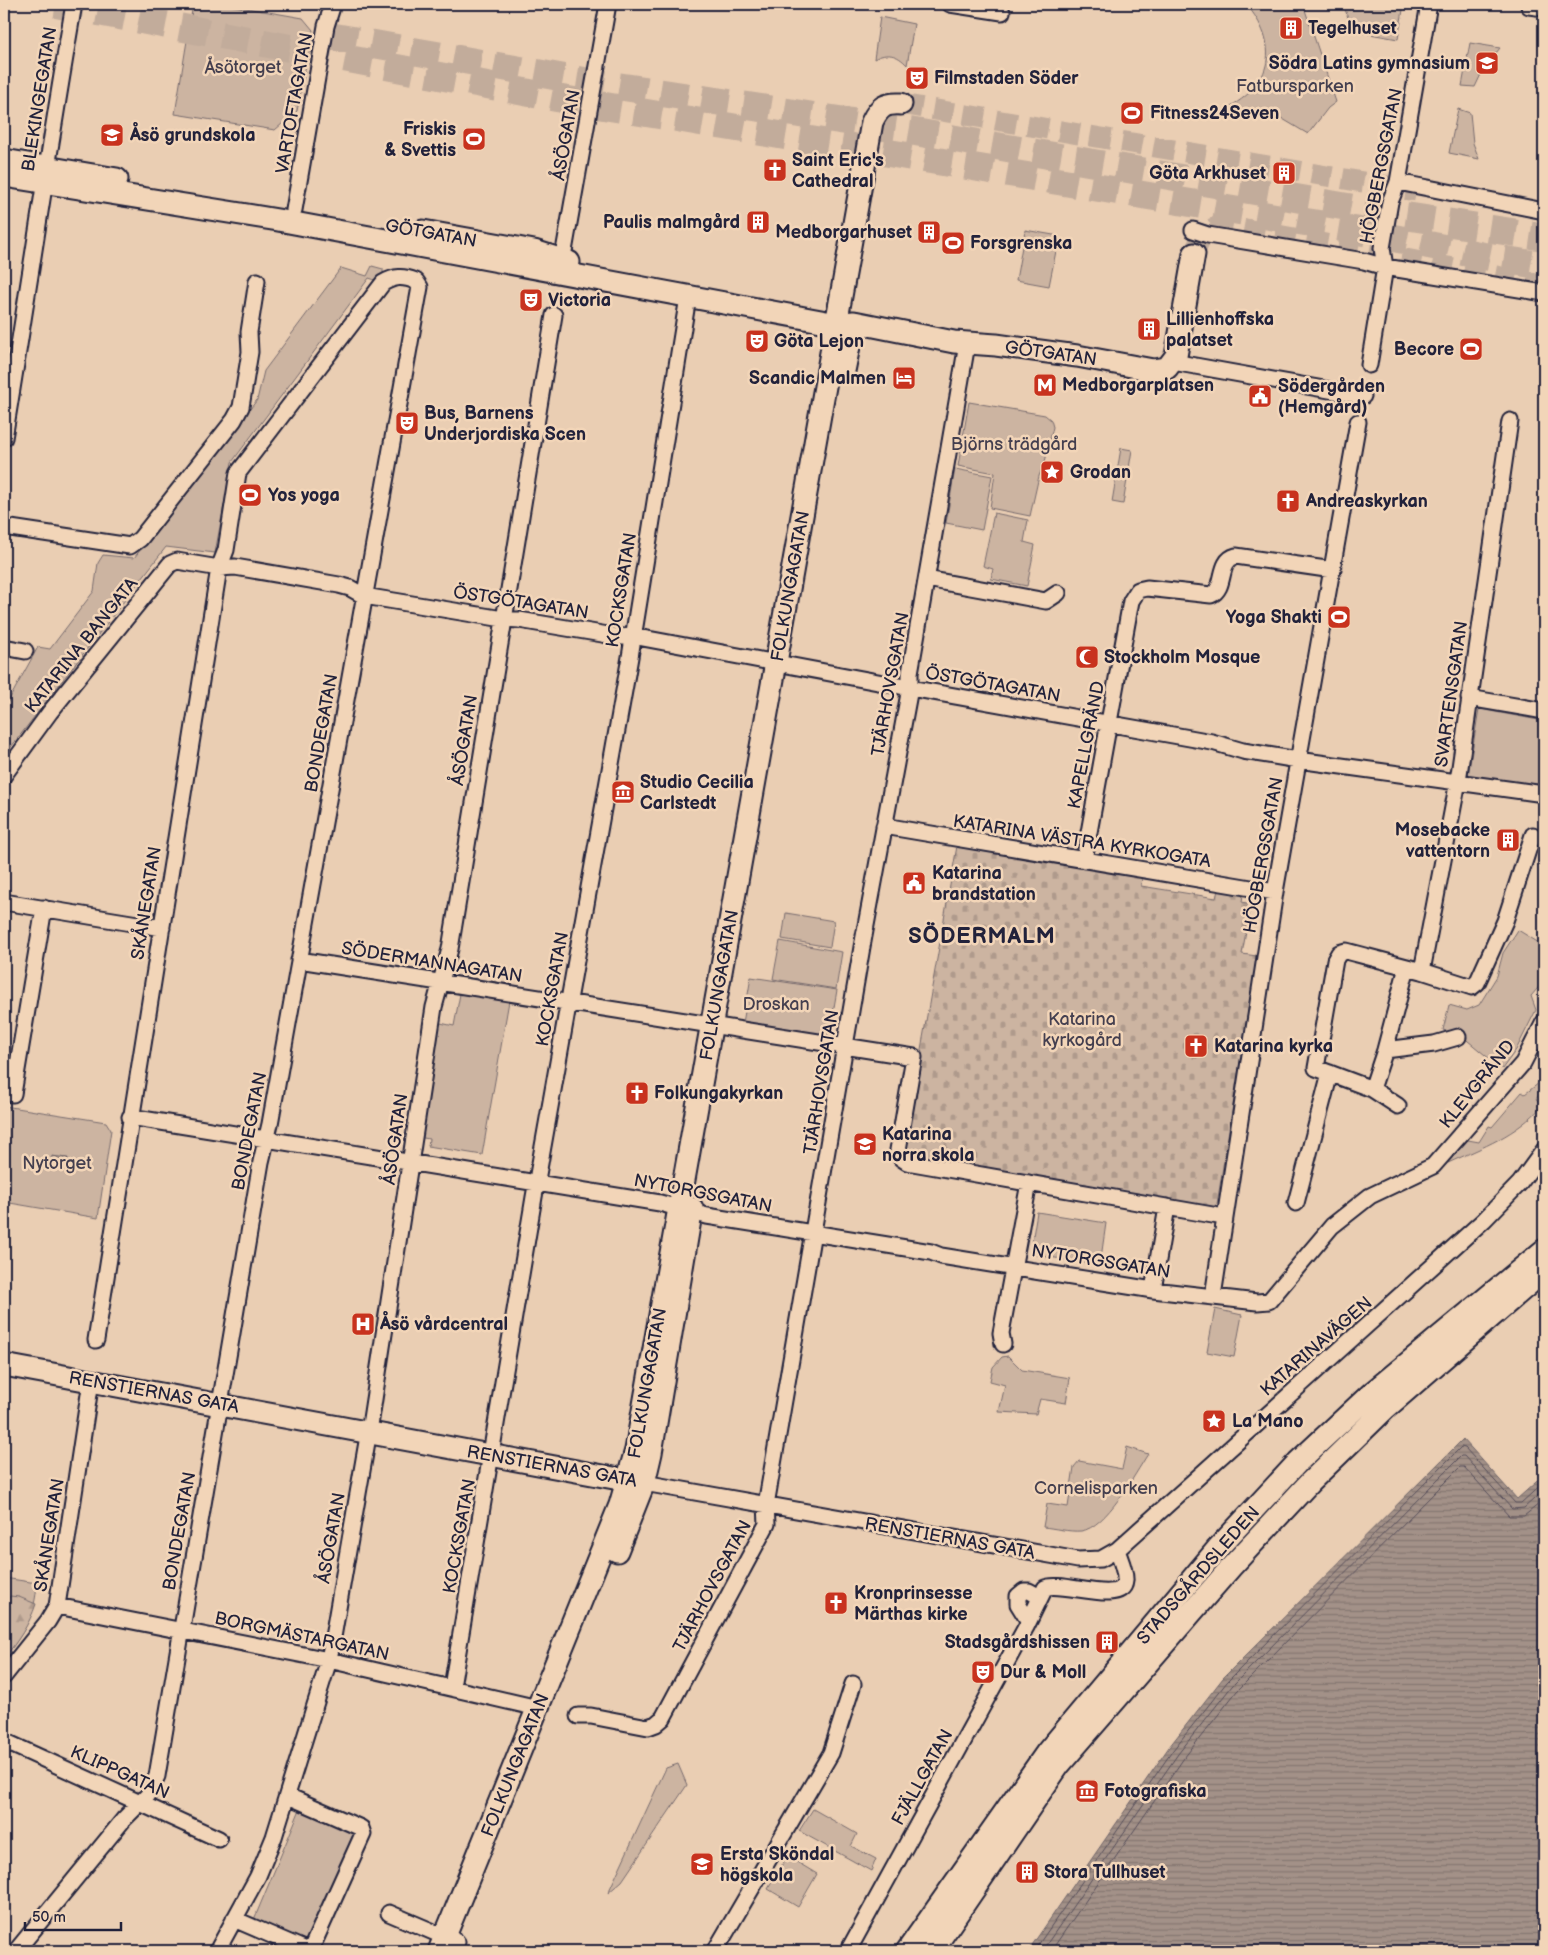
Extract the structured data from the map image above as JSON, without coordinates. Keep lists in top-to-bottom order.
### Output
{
  "streets": {
    "street": [
      "BLEKINGEGATAN",
      "VARTOFTAGATAN",
      "ÅSÖGATAN",
      "HÖGBERGSGATAN",
      "GÖTGATAN",
      "FOLKUNGAGATAN",
      "KOCKSGATAN",
      "ÖSTGÖTAGATAN",
      "KATARINA BANGATA",
      "TJÄRHOVSGATAN",
      "SVARTENSGATAN",
      "BONDEGATAN",
      "KAPELLGRÄND",
      "KATARINA VÄSTRA KYRKOGATA",
      "SKÅNEGATAN",
      "SÖDERMANNAGATAN",
      "KLEVGRÄND",
      "NYTORGSGATAN",
      "KATARINAVÄGEN",
      "RENSTIERNAS GATA",
      "STADSGÅRDSLEDEN",
      "BORGMÄSTARGATAN",
      "KLIPPGATAN",
      "FJÄLLGATAN"
    ]
  },
  "crossings": [
    ["BLEKINGEGATAN", "GÖTGATAN"],
    ["VARTOFTAGATAN", "GÖTGATAN"],
    ["ÅSÖGATAN", "GÖTGATAN"],
    ["ÅSÖGATAN", "ÖSTGÖTAGATAN"],
    ["ÅSÖGATAN", "SÖDERMANNAGATAN"],
    ["ÅSÖGATAN", "NYTORGSGATAN"],
    ["ÅSÖGATAN", "RENSTIERNAS GATA"],
    ["ÅSÖGATAN", "BORGMÄSTARGATAN"],
    ["HÖGBERGSGATAN", "ÖSTGÖTAGATAN"],
    ["HÖGBERGSGATAN", "KAPELLGRÄND"],
    ["HÖGBERGSGATAN", "KATARINA VÄSTRA KYRKOGATA"],
    ["HÖGBERGSGATAN", "NYTORGSGATAN"],
    ["GÖTGATAN", "FOLKUNGAGATAN"],
    ["GÖTGATAN", "KOCKSGATAN"],
    ["GÖTGATAN", "TJÄRHOVSGATAN"],
    ["FOLKUNGAGATAN", "ÖSTGÖTAGATAN"],
    ["FOLKUNGAGATAN", "SÖDERMANNAGATAN"],
    ["FOLKUNGAGATAN", "NYTORGSGATAN"],
    ["FOLKUNGAGATAN", "RENSTIERNAS GATA"],
    ["FOLKUNGAGATAN", "BORGMÄSTARGATAN"],
    ["KOCKSGATAN", "ÖSTGÖTAGATAN"],
    ["KOCKSGATAN", "SÖDERMANNAGATAN"],
    ["KOCKSGATAN", "NYTORGSGATAN"],
    ["KOCKSGATAN", "RENSTIERNAS GATA"],
    ["KOCKSGATAN", "BORGMÄSTARGATAN"],
    ["ÖSTGÖTAGATAN", "KATARINA BANGATA"],
    ["ÖSTGÖTAGATAN", "TJÄRHOVSGATAN"],
    ["ÖSTGÖTAGATAN", "SVARTENSGATAN"],
    ["ÖSTGÖTAGATAN", "BONDEGATAN"],
    ["ÖSTGÖTAGATAN", "KAPELLGRÄND"],
    ["ÖSTGÖTAGATAN", "SKÅNEGATAN"],
    ["TJÄRHOVSGATAN", "KATARINA VÄSTRA KYRKOGATA"],
    ["TJÄRHOVSGATAN", "SÖDERMANNAGATAN"],
    ["TJÄRHOVSGATAN", "NYTORGSGATAN"],
    ["TJÄRHOVSGATAN", "RENSTIERNAS GATA"],
    ["BONDEGATAN", "SKÅNEGATAN"],
    ["BONDEGATAN", "SÖDERMANNAGATAN"],
    ["BONDEGATAN", "NYTORGSGATAN"],
    ["BONDEGATAN", "RENSTIERNAS GATA"],
    ["BONDEGATAN", "BORGMÄSTARGATAN"],
    ["BONDEGATAN", "KLIPPGATAN"],
    ["KAPELLGRÄND", "KATARINA VÄSTRA KYRKOGATA"],
    ["SKÅNEGATAN", "NYTORGSGATAN"],
    ["SKÅNEGATAN", "RENSTIERNAS GATA"],
    ["SKÅNEGATAN", "BORGMÄSTARGATAN"],
    ["KLEVGRÄND", "NYTORGSGATAN"],
    ["KATARINAVÄGEN", "RENSTIERNAS GATA"],
    ["KATARINAVÄGEN", "FJÄLLGATAN"]
  ],
  "districts": ["SÖDERMALM"],
  "parks": [
    "Åsötorget",
    "Fatbursparken",
    "Björns trädgård",
    "Droskan",
    "Katarina kyrkogård",
    "Nytorget",
    "Cornelisparken"
  ],
  "places": {
    "building": [
      "Tegelhuset",
      "Göta Arkhuset",
      "Paulis malmgård",
      "Medborgarhuset",
      "Lillienhoffska palatset",
      "Mosebacke vattentorn",
      "Stadsgårdshissen",
      "Stora Tullhuset"
    ],
    "school or university": [
      "Södra Latins gymnasium",
      "Åsö grundskola",
      "Katarina norra skola",
      "Ersta Sköndal högskola"
    ],
    "theatre": [
      "Filmstaden Söder",
      "Victoria",
      "Göta Lejon",
      "Bus, Barnens Underjordiska Scen",
      "Dur & Moll"
    ],
    "sports": [
      "Fitness24Seven",
      "Friskis & Svettis",
      "Forsgrenska",
      "Becore",
      "Yos yoga",
      "Yoga Shakti"
    ],
    "church": [
      "Saint Eric's Cathedral",
      "Andreaskyrkan",
      "Katarina kyrka",
      "Folkungakyrkan",
      "Kronprinsesse Märthas kirke"
    ],
    "hotel": ["Scandic Malmen"],
    "metro station": ["Medborgarplatsen"],
    "public building": ["Södergården (Hemgård)", "Katarina brandstation"],
    "place": ["Grodan", "La Mano"],
    "mosque": ["Stockholm Mosque"],
    "museum": ["Studio Cecilia Carlstedt", "Fotografiska"],
    "hospital": ["Åsö vårdcentral"]
  },
  "scale_bar": "50 m"
}
